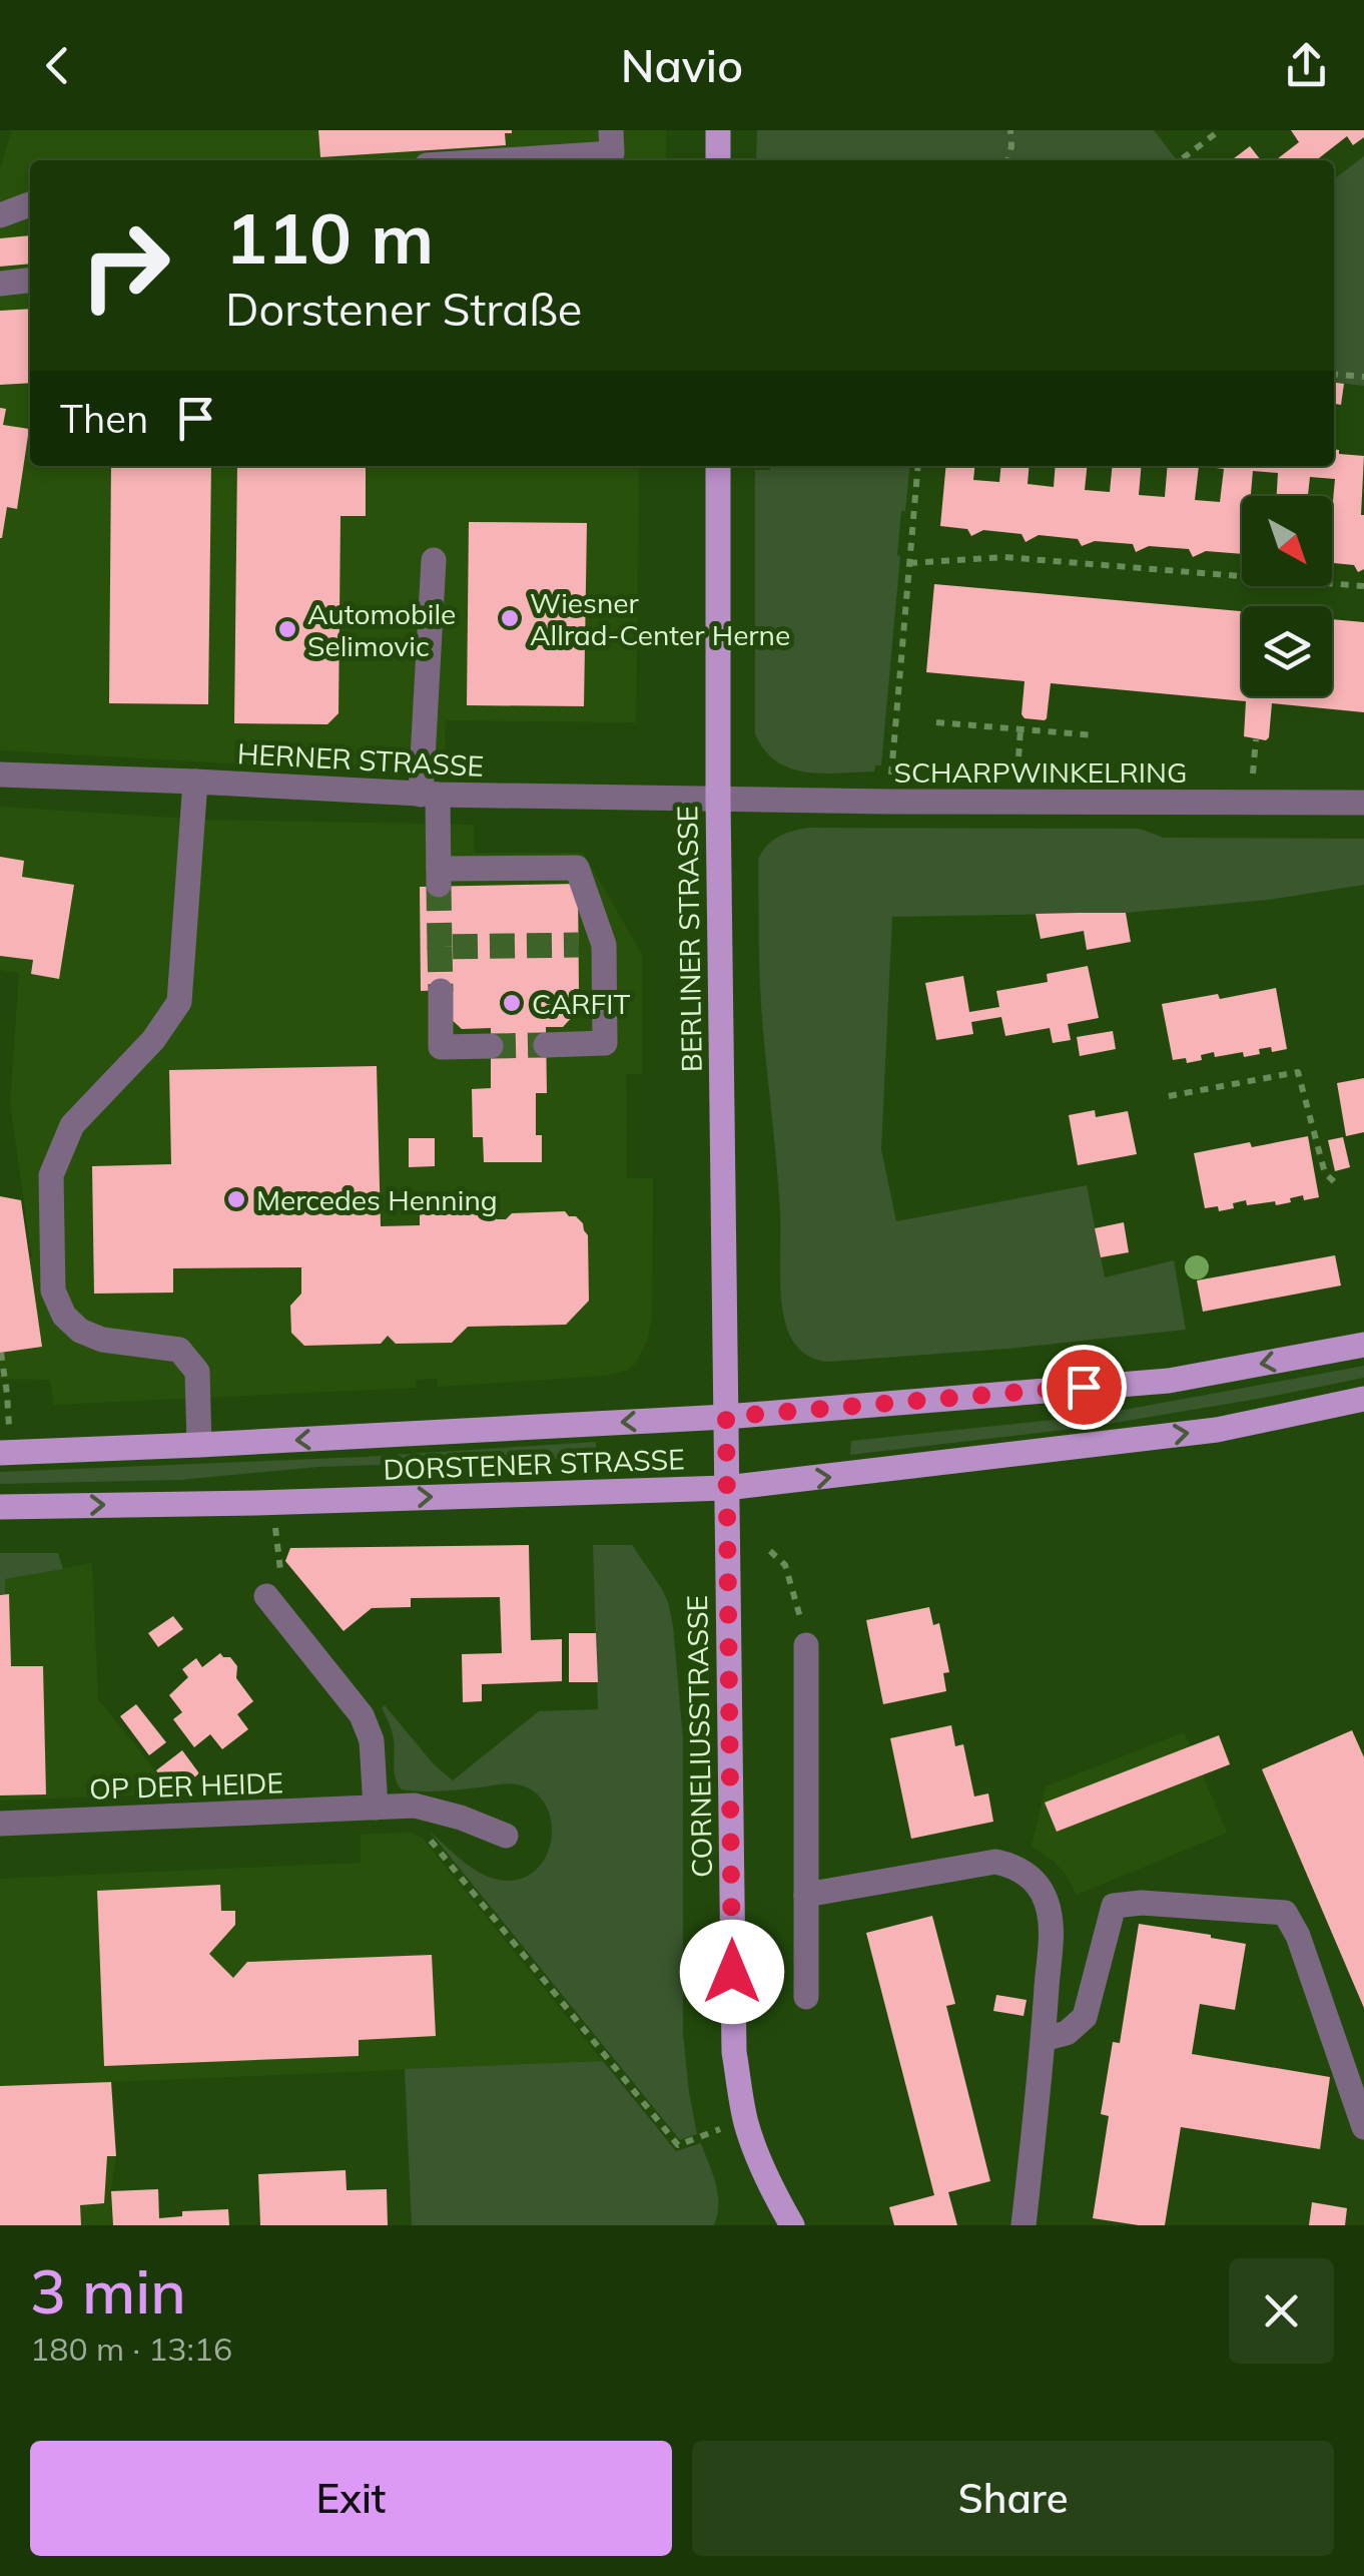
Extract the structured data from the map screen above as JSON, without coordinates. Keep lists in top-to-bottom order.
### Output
{
  "streets": {
    "main road": ["BERLINER STRASSE", "DORSTENER STRASSE", "CORNELIUSSTRASSE"],
    "street": ["HERNER STRASSE", "SCHARPWINKELRING", "OP DER HEIDE"]
  },
  "crossings": [
    ["HERNER STRASSE", "SCHARPWINKELRING"],
    ["HERNER STRASSE", "BERLINER STRASSE"],
    ["SCHARPWINKELRING", "BERLINER STRASSE"],
    ["BERLINER STRASSE", "DORSTENER STRASSE"],
    ["BERLINER STRASSE", "CORNELIUSSTRASSE"],
    ["DORSTENER STRASSE", "CORNELIUSSTRASSE"]
  ],
  "places": [
    "Wiesner Allrad-Center Herne",
    "Automobile Selimovic",
    "CARFIT",
    "Mercedes Henning"
  ],
  "north": "bottom right",
  "page": {
    "header": "Navio",
    "turn": ["110 m", "Dorstener Straße"],
    "then": "Then",
    "heading": ["3 min", "180 m · 13:16"],
    "buttons": ["Exit", "Share"]
  }
}
